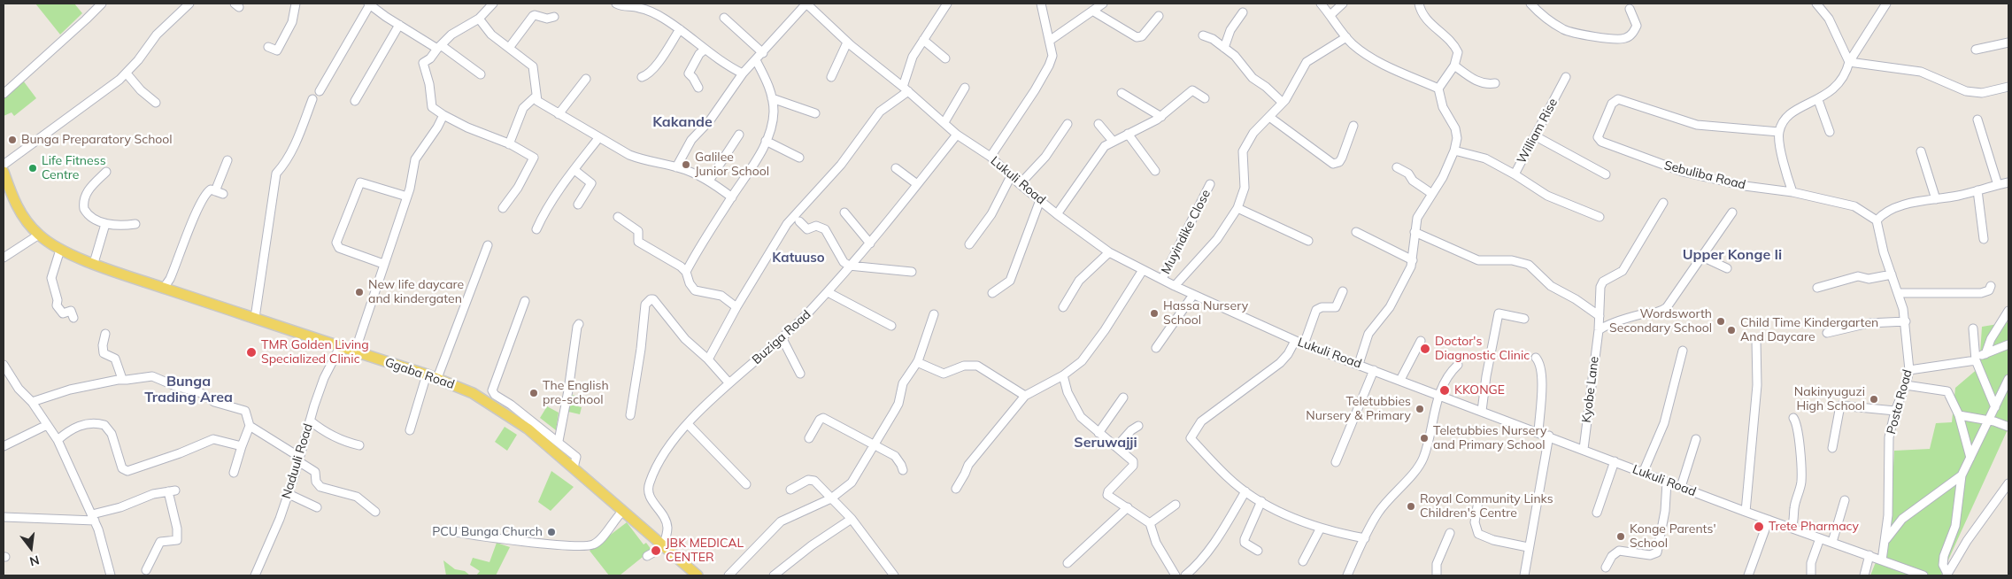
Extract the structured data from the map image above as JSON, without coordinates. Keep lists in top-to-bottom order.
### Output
{
  "streets": {
    "main road": ["Ggaba Road"],
    "street": [
      "William Rise",
      "Sebuliba Road",
      "Lukuli Road",
      "Muyindike Close",
      "Buziga Road",
      "Kyobe Lane",
      "Posta Road",
      "Naduuli Road"
    ]
  },
  "crossings": [
    ["Sebuliba Road", "Posta Road"],
    ["Lukuli Road", "Muyindike Close"],
    ["Lukuli Road", "Buziga Road"],
    ["Lukuli Road", "Kyobe Lane"],
    ["Lukuli Road", "Posta Road"],
    ["Buziga Road", "Ggaba Road"],
    ["Ggaba Road", "Naduuli Road"]
  ],
  "districts": [
    "Kakande",
    "Upper Konge Ii",
    "Katuuso",
    "Bunga Trading Area",
    "Seruwajji"
  ],
  "places": [
    "Bunga Preparatory School",
    "Galilee Junior School",
    "Life Fitness Centre",
    "New life daycare and kindergaten",
    "Hassa Nursery School",
    "Wordsworth Secondary School",
    "Child Time Kindergarten And Daycare",
    "Doctor's Diagnostic Clinic",
    "TMR Golden Living Specialized Clinic",
    "KKONGE",
    "The English pre-school",
    "Nakinyuguzi High School",
    "Teletubbies Nursery & Primary",
    "Teletubbies Nursery and Primary School",
    "Royal Community Links Children's Centre",
    "Trete Pharmacy",
    "PCU Bunga Church",
    "Konge Parents' School",
    "JBK MEDICAL CENTER"
  ],
  "north": "bottom"
}
